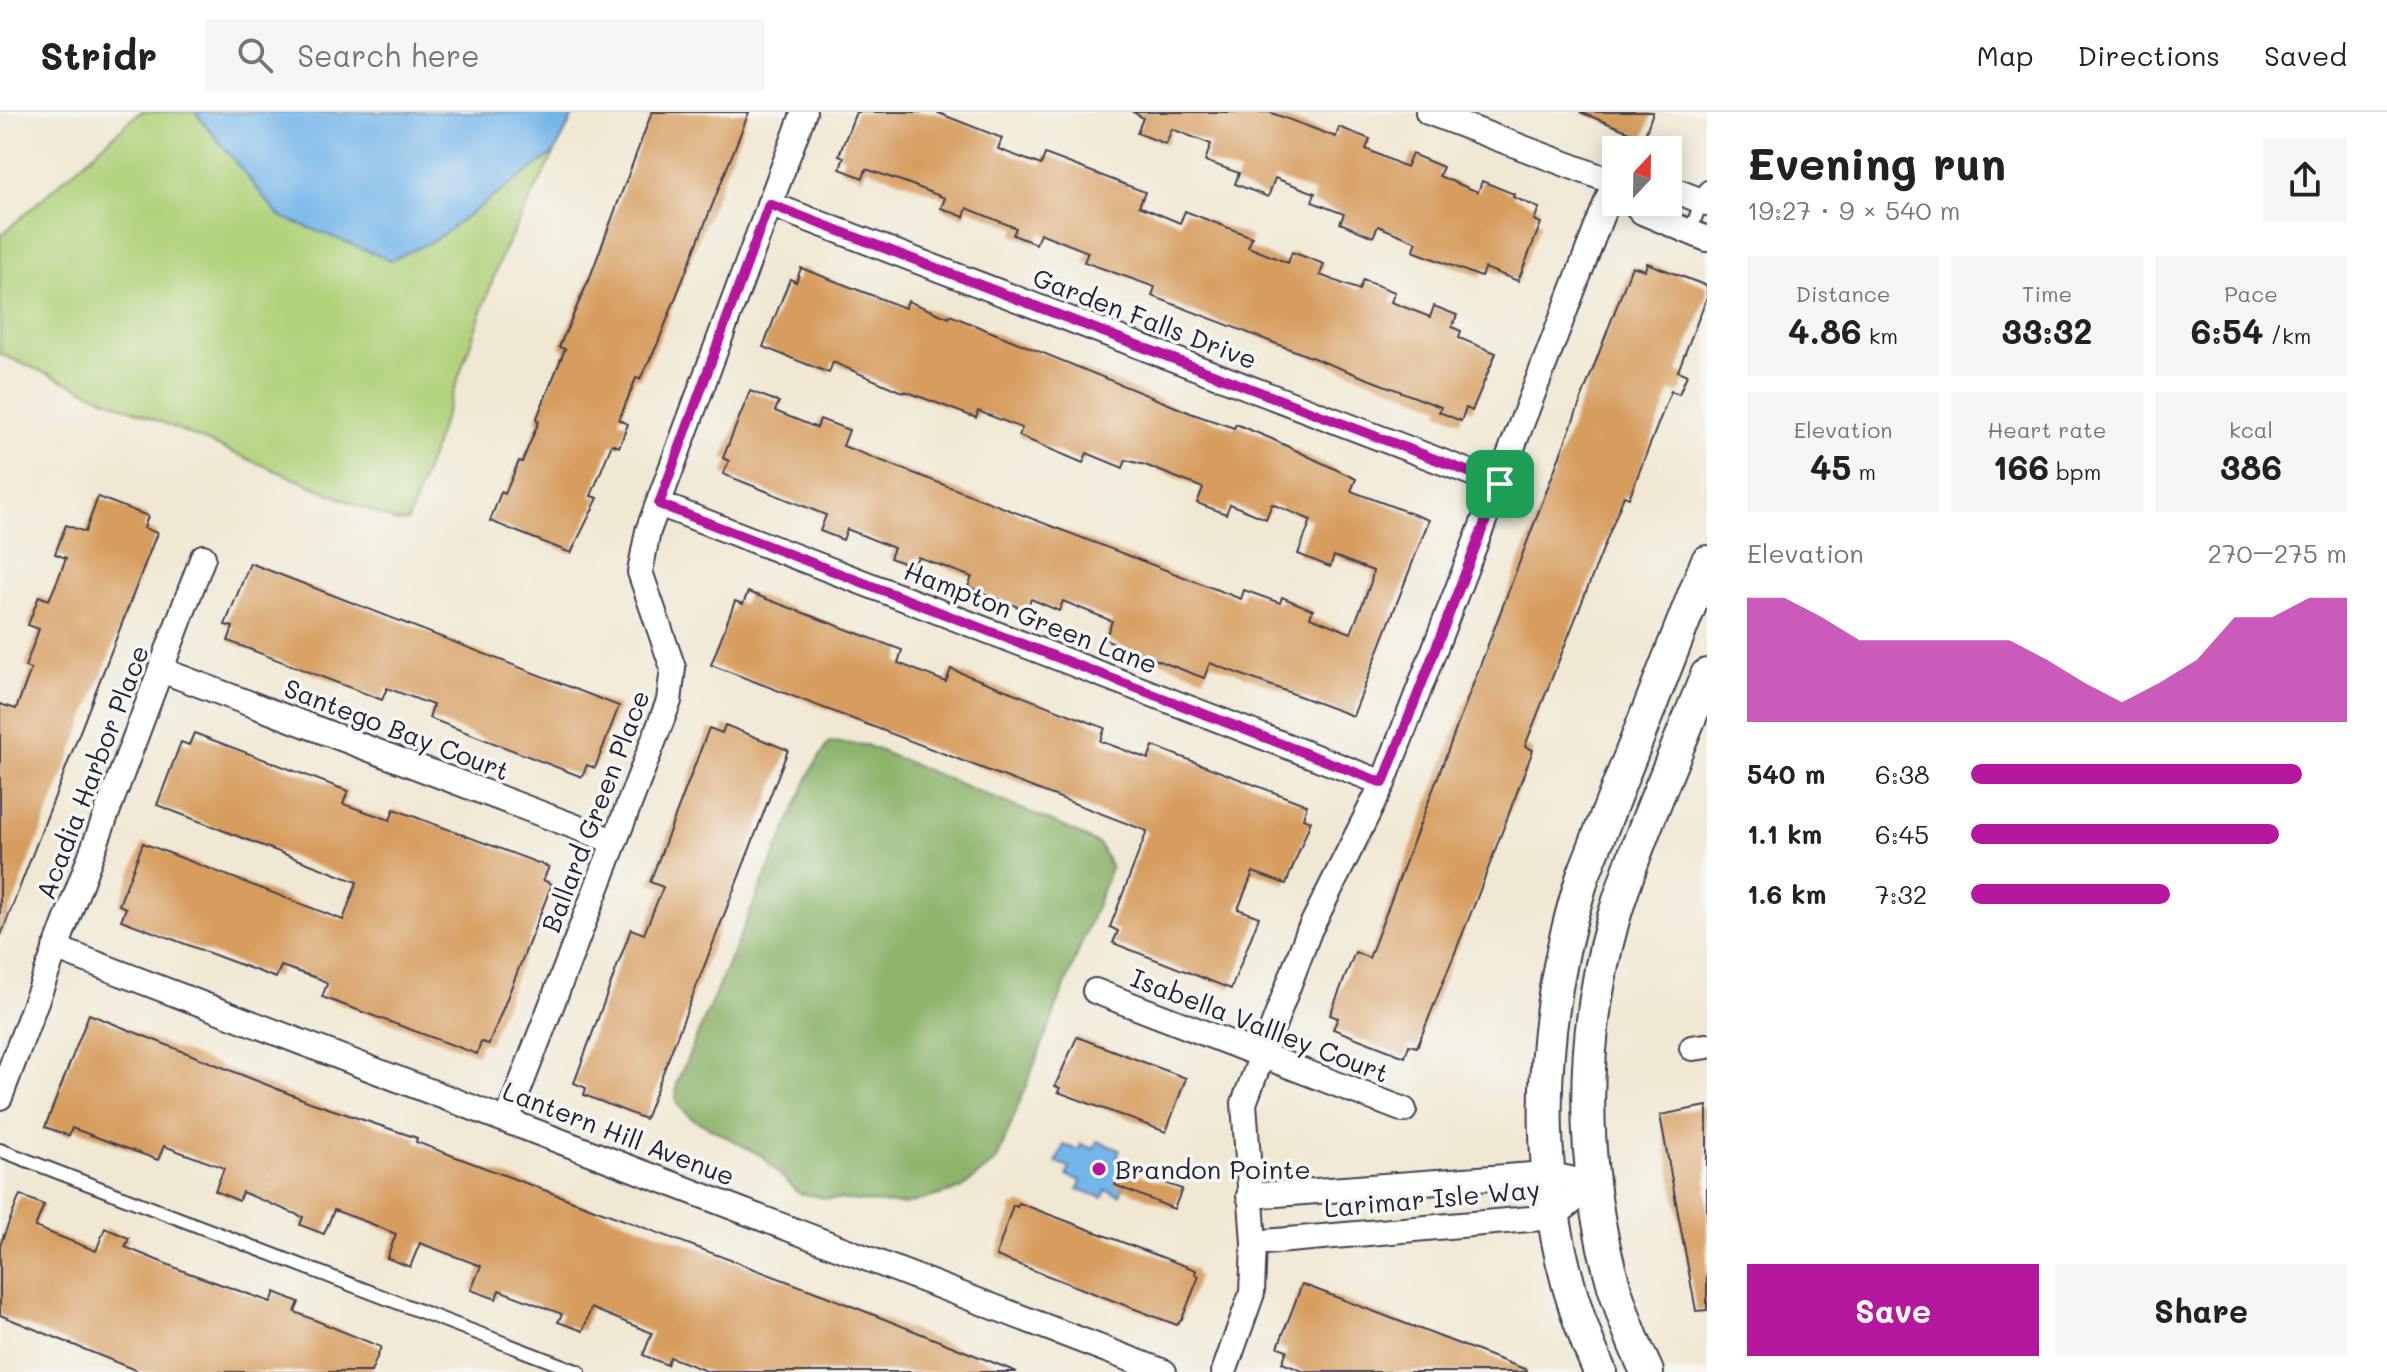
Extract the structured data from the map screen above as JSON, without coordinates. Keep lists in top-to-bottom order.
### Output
{
  "streets": {
    "street": [
      "Garden Falls Drive",
      "Hampton Green Lane",
      "Santego Bay Court",
      "Acadia Harbor Place",
      "Ballard Green Place",
      "Isabella Vallley Court",
      "Lantern Hill Avenue",
      "Larimar Isle Way"
    ]
  },
  "crossings": [
    ["Garden Falls Drive", "Ballard Green Place"],
    ["Hampton Green Lane", "Ballard Green Place"],
    ["Santego Bay Court", "Acadia Harbor Place"],
    ["Santego Bay Court", "Ballard Green Place"],
    ["Acadia Harbor Place", "Lantern Hill Avenue"],
    ["Ballard Green Place", "Lantern Hill Avenue"]
  ],
  "places": ["Brandon Pointe"],
  "north": "top",
  "page": {
    "header": "Stridr",
    "search": "Search here",
    "nav": ["Map", "Directions", "Saved"],
    "heading": ["Evening run", "19:27 · 9 × 540 m"],
    "stats": [
      ["Distance", "4.86 km"],
      ["Time", "33:32"],
      ["Pace", "6:54 /km"],
      ["Elevation", "45 m"],
      ["Heart rate", "166 bpm"],
      ["kcal", "386"]
    ],
    "chart": ["Elevation", "270–275 m"],
    "list": [
      {
        "name": "540 m",
        "note": "6:38"
      },
      {
        "name": "1.1 km",
        "note": "6:45"
      },
      {
        "name": "1.6 km",
        "note": "7:32"
      }
    ],
    "buttons": ["Save", "Share"]
  }
}
